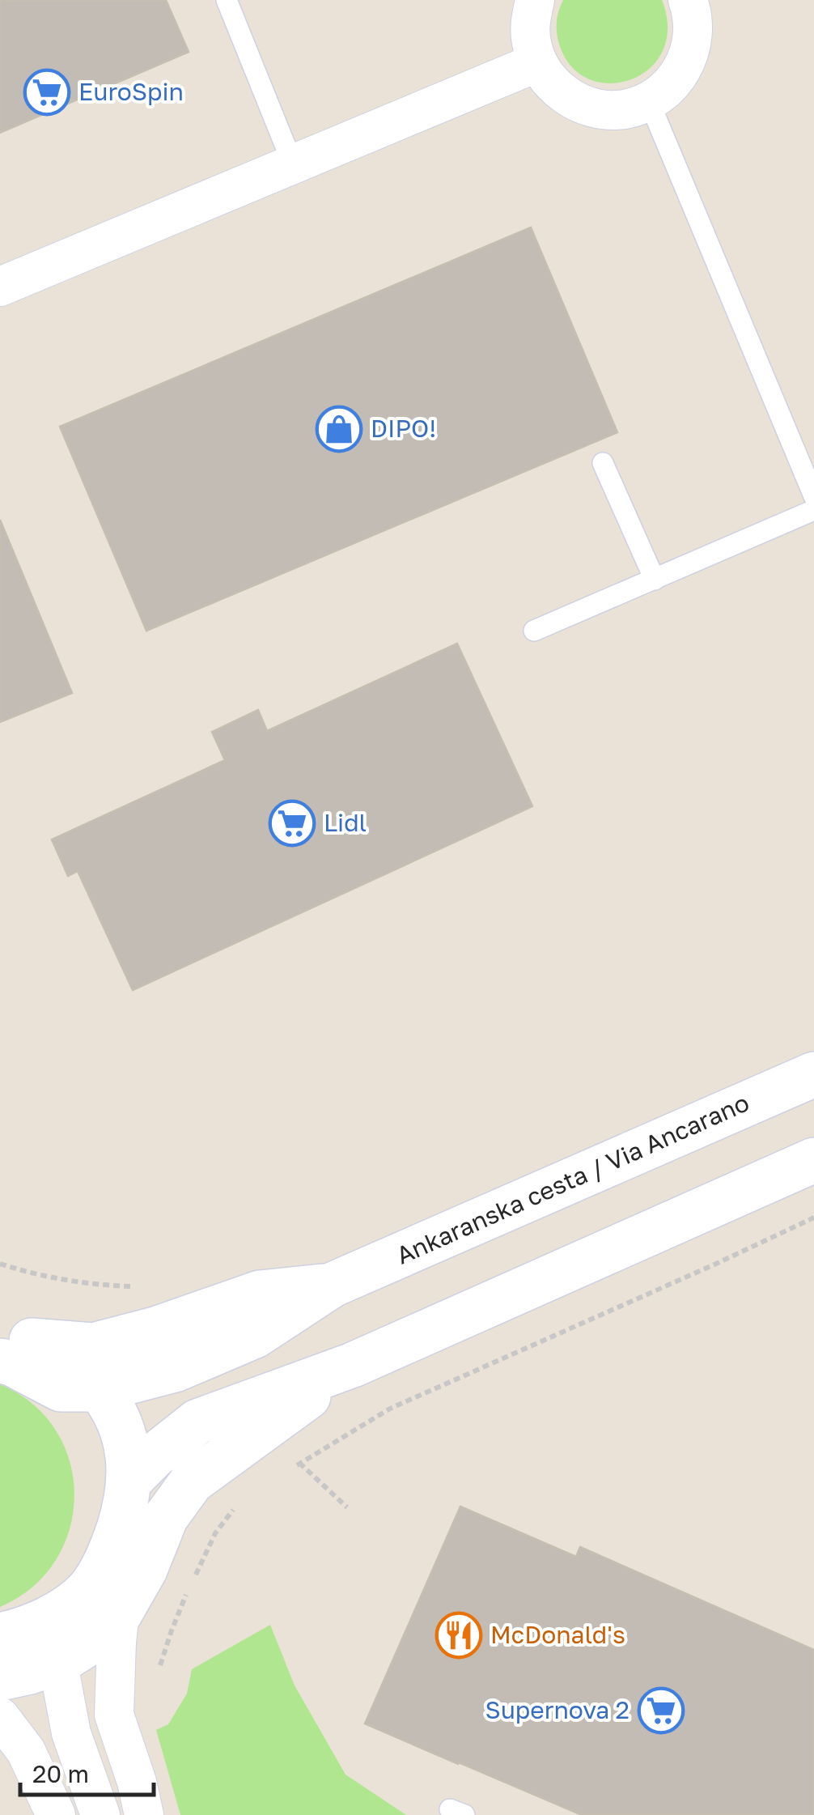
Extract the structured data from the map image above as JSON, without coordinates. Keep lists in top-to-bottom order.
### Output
{
  "streets": {
    "street": ["Ankaranska cesta / Via Ancarano"]
  },
  "places": {
    "supermarket": ["EuroSpin", "Lidl", "Supernova 2"],
    "shop": ["DIPO!"],
    "restaurant": ["McDonald's"]
  },
  "scale_bar": "20 m"
}
